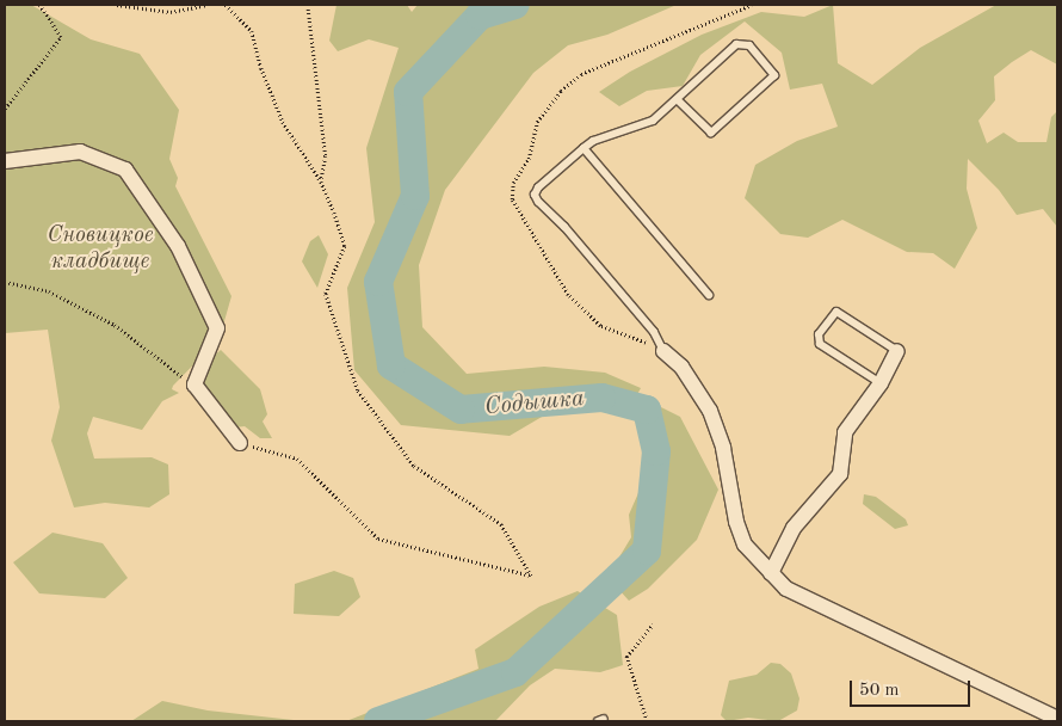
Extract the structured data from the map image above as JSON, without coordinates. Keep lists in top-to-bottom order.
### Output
{
  "water": ["Содышка"],
  "parks": ["Сновицкое кладбище"],
  "scale_bar": "50 m"
}
